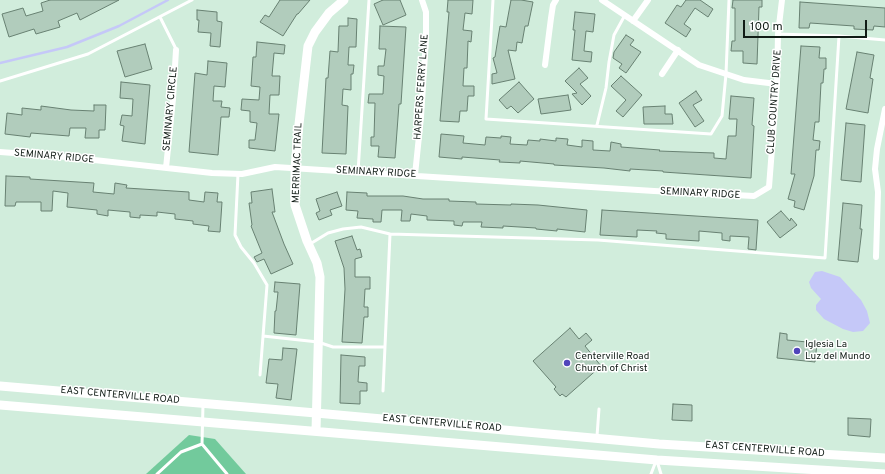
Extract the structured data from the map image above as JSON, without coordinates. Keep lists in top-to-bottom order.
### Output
{
  "streets": {
    "main road": ["MERRIMAC TRAIL", "EAST CENTERVILLE ROAD"],
    "street": [
      "HARPERS FERRY LANE",
      "CLUB COUNTRY DRIVE",
      "SEMINARY CIRCLE",
      "SEMINARY RIDGE"
    ]
  },
  "crossings": [
    ["HARPERS FERRY LANE", "SEMINARY RIDGE"],
    ["CLUB COUNTRY DRIVE", "SEMINARY RIDGE"],
    ["SEMINARY CIRCLE", "SEMINARY RIDGE"],
    ["SEMINARY RIDGE", "MERRIMAC TRAIL"],
    ["MERRIMAC TRAIL", "EAST CENTERVILLE ROAD"]
  ],
  "places": ["Iglesia La Luz del Mundo", "Centerville Road Church of Christ"],
  "scale_bar": "100 m"
}
